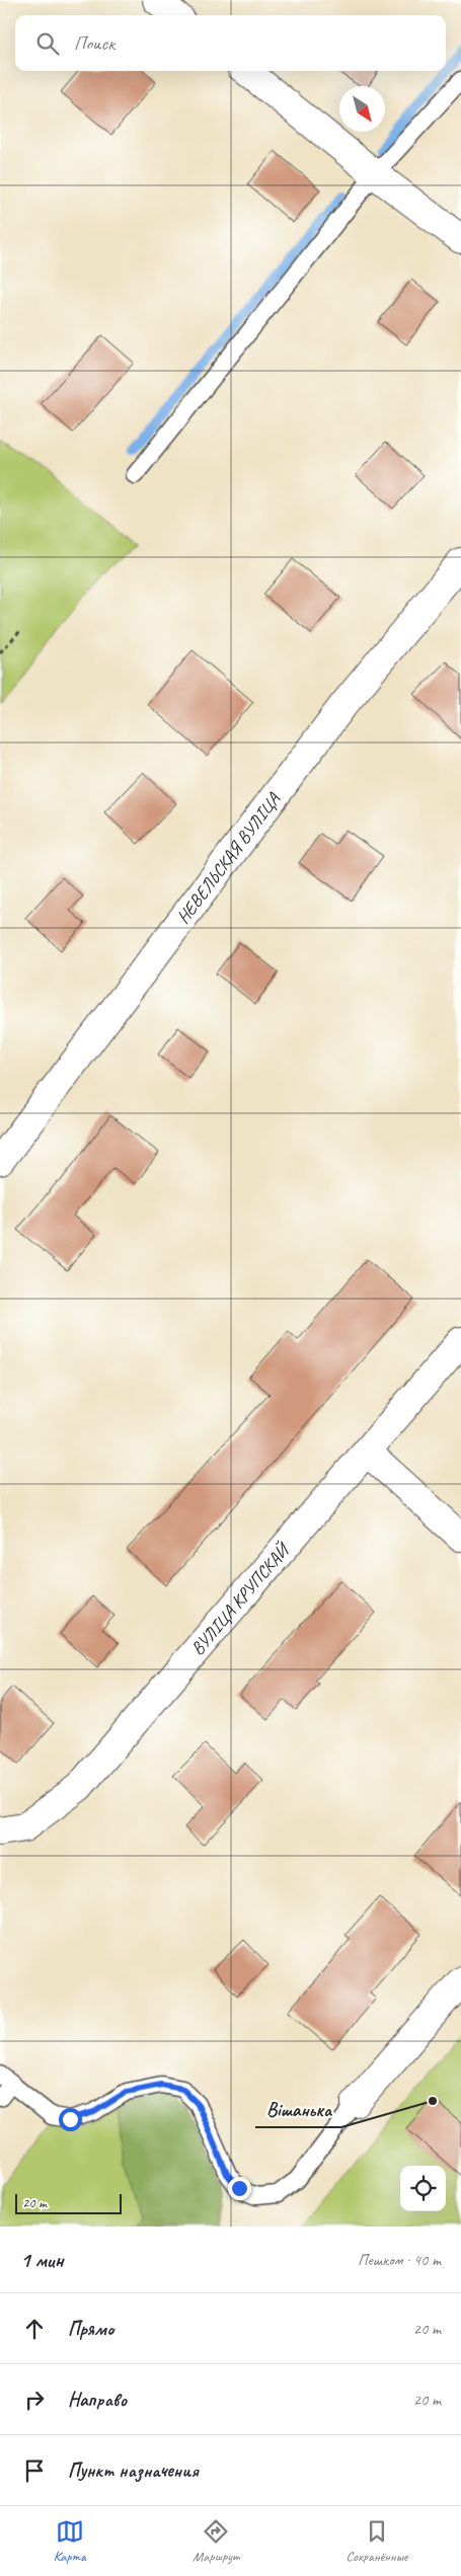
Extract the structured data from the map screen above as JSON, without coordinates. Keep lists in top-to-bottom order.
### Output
{
  "streets": {
    "street": ["НЕВЕЛЬСКАЯ ВУЛІЦА", "ВУЛІЦА КРУПСКАЙ"]
  },
  "places": ["Вішанька"],
  "scale_bar": "20 m",
  "north": "bottom right",
  "page": {
    "search": "Поиск",
    "scale": "20 m",
    "heading": ["1 мин", "Пешком · 40 m"],
    "list": [
      ["Прямо", "20 m"],
      ["Направо", "20 m"],
      "Пункт назначения"
    ],
    "nav": ["Карта", "Маршрут", "Сохранённые"]
  }
}
